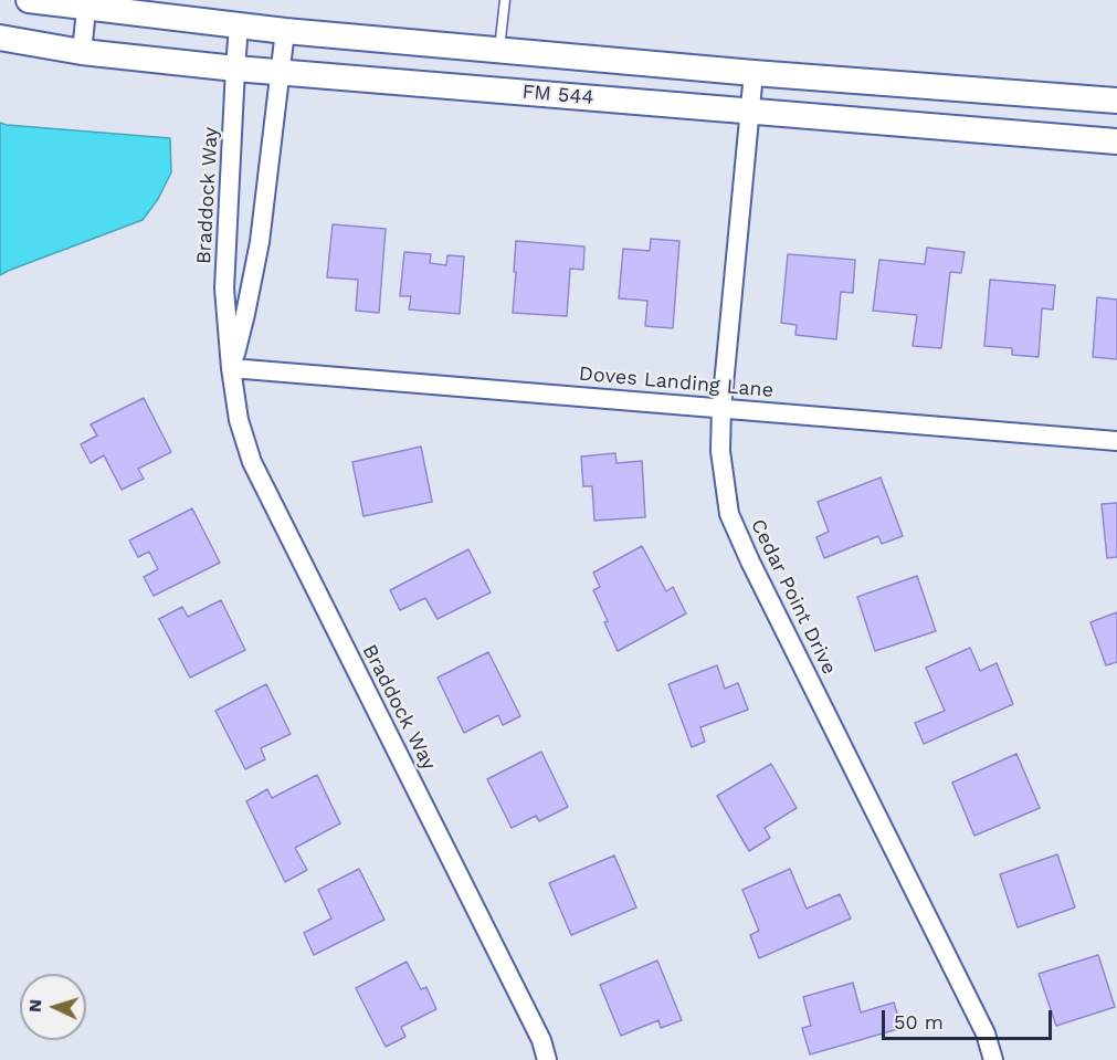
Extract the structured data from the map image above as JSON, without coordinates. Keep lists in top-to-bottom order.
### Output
{
  "streets": {
    "main road": ["FM 544"],
    "street": ["Braddock Way", "Doves Landing Lane", "Cedar Point Drive"]
  },
  "crossings": [
    ["FM 544", "Braddock Way"],
    ["FM 544", "Cedar Point Drive"],
    ["Braddock Way", "Doves Landing Lane"],
    ["Doves Landing Lane", "Cedar Point Drive"]
  ],
  "scale_bar": "50 m",
  "north": "left"
}
